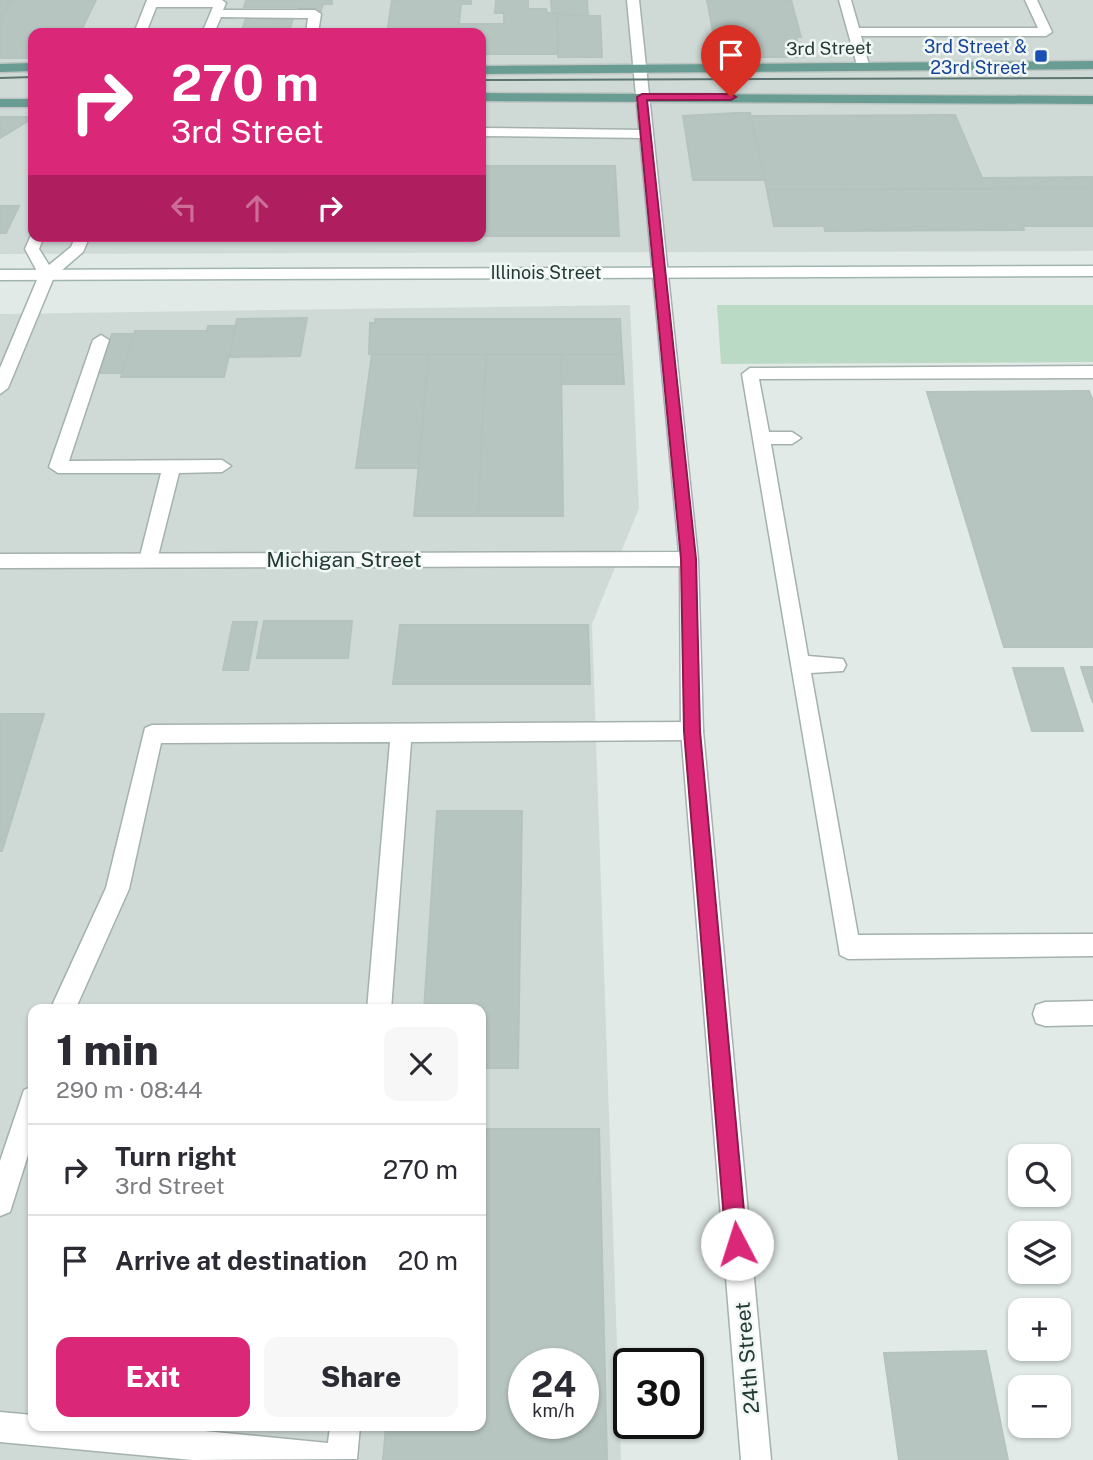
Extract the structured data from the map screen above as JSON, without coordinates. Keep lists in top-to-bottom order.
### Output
{
  "streets": {
    "main road": ["3rd Street"],
    "street": ["Illinois Street", "Michigan Street", "24th Street"]
  },
  "crossings": [
    ["3rd Street", "24th Street"],
    ["Illinois Street", "24th Street"],
    ["Michigan Street", "24th Street"]
  ],
  "places": {
    "transit": ["3rd Street & 23rd Street"]
  },
  "page": {
    "turn": ["270 m", "3rd Street"],
    "heading": ["1 min", "290 m · 08:44"],
    "list": [
      {
        "name": "Turn right",
        "note": "3rd Street",
        "value": "270 m"
      },
      {
        "name": "Arrive at destination",
        "value": "20 m"
      }
    ],
    "map_buttons": ["+", "−"],
    "buttons": ["Exit", "Share"],
    "speed": "24 km/h",
    "limit": "30"
  }
}
